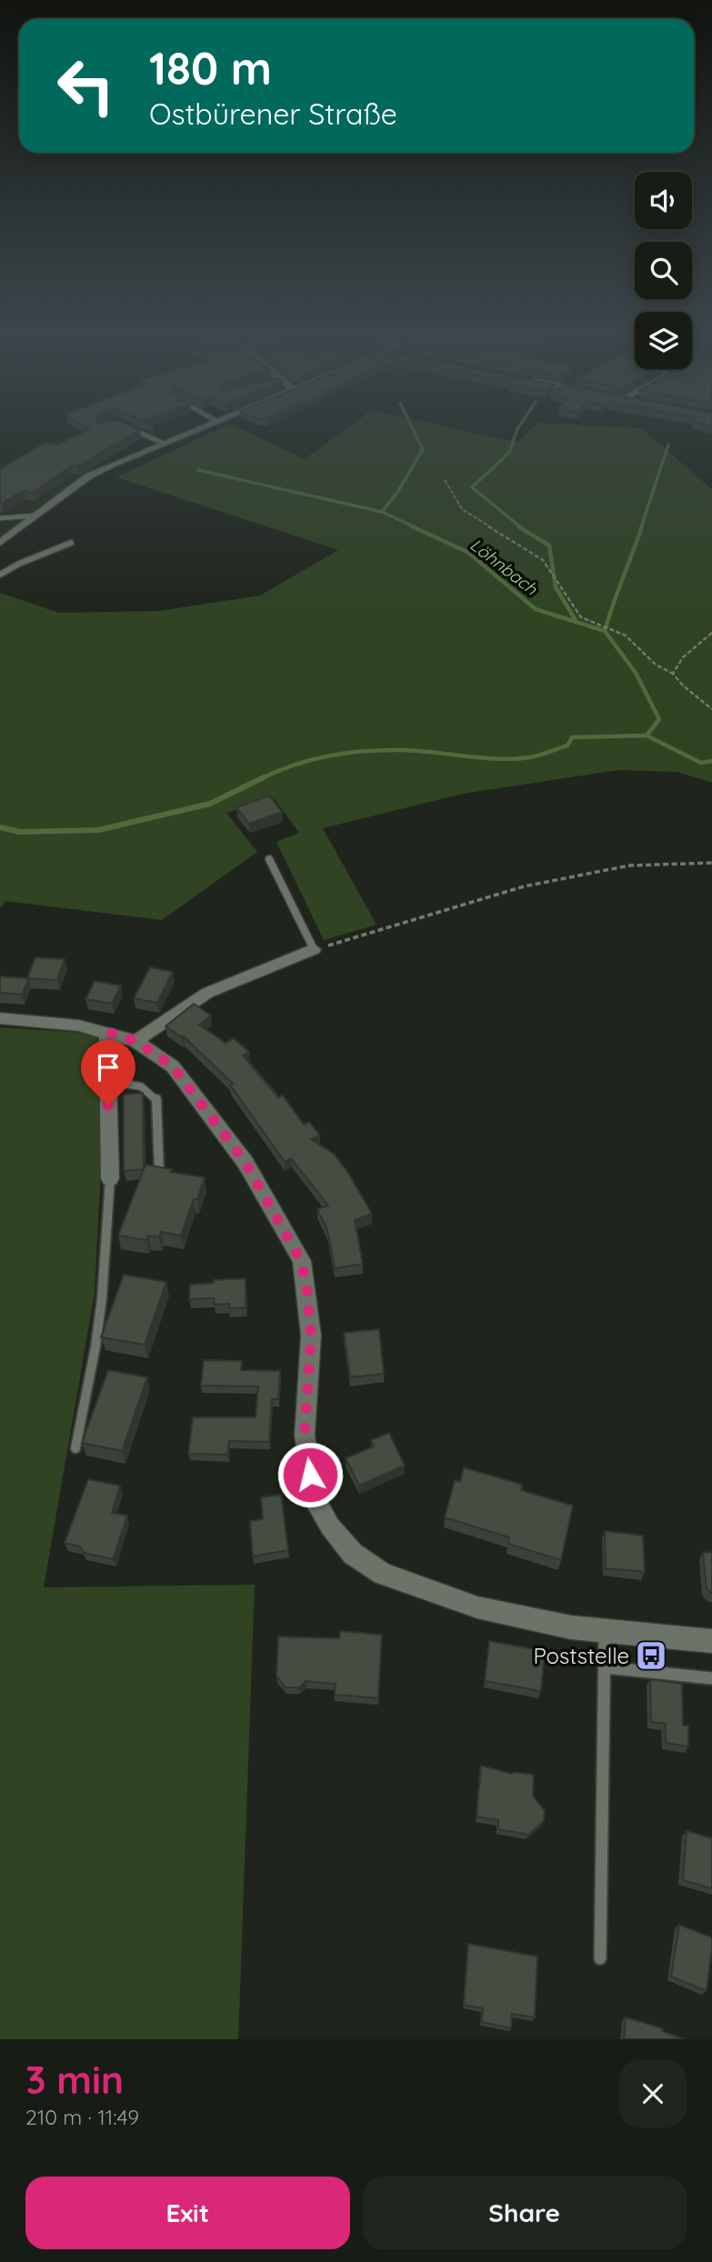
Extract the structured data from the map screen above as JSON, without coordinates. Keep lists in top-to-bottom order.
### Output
{
  "water": ["Löhnbach"],
  "places": {
    "bus stop": ["Poststelle"]
  },
  "page": {
    "turn": ["180 m", "Ostbürener Straße"],
    "heading": ["3 min", "210 m · 11:49"],
    "buttons": ["Exit", "Share"]
  }
}
